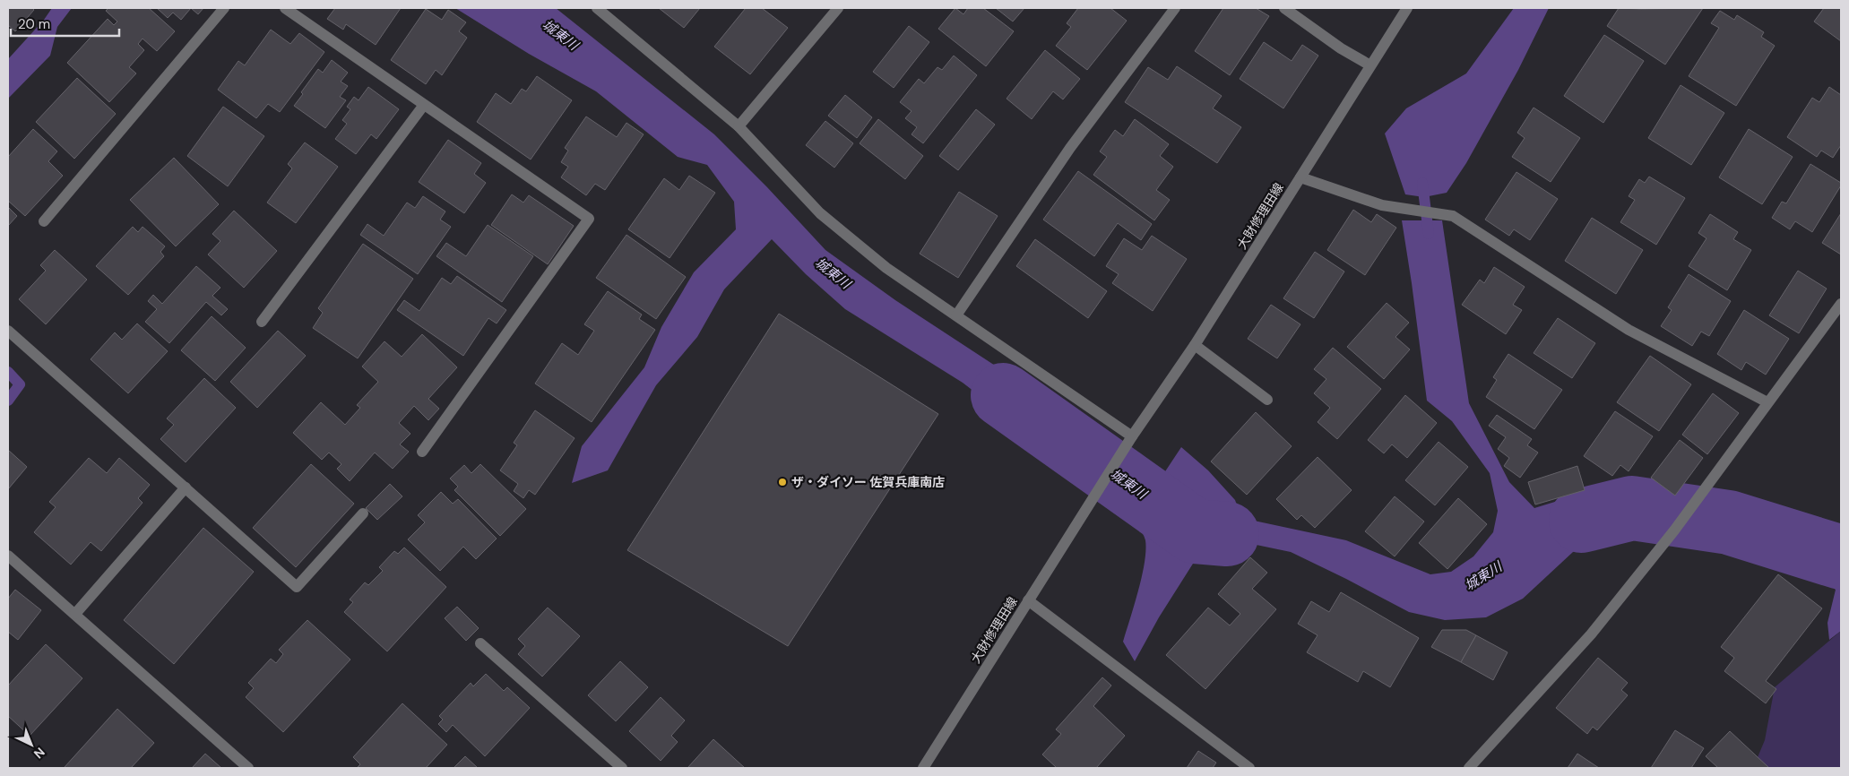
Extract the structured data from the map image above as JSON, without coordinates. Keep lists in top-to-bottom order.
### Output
{
  "streets": {
    "street": ["大財修理田線"]
  },
  "water": ["城東川"],
  "places": ["ザ・ダイソー 佐賀兵庫南店"],
  "scale_bar": "20 m",
  "north": "bottom right"
}
